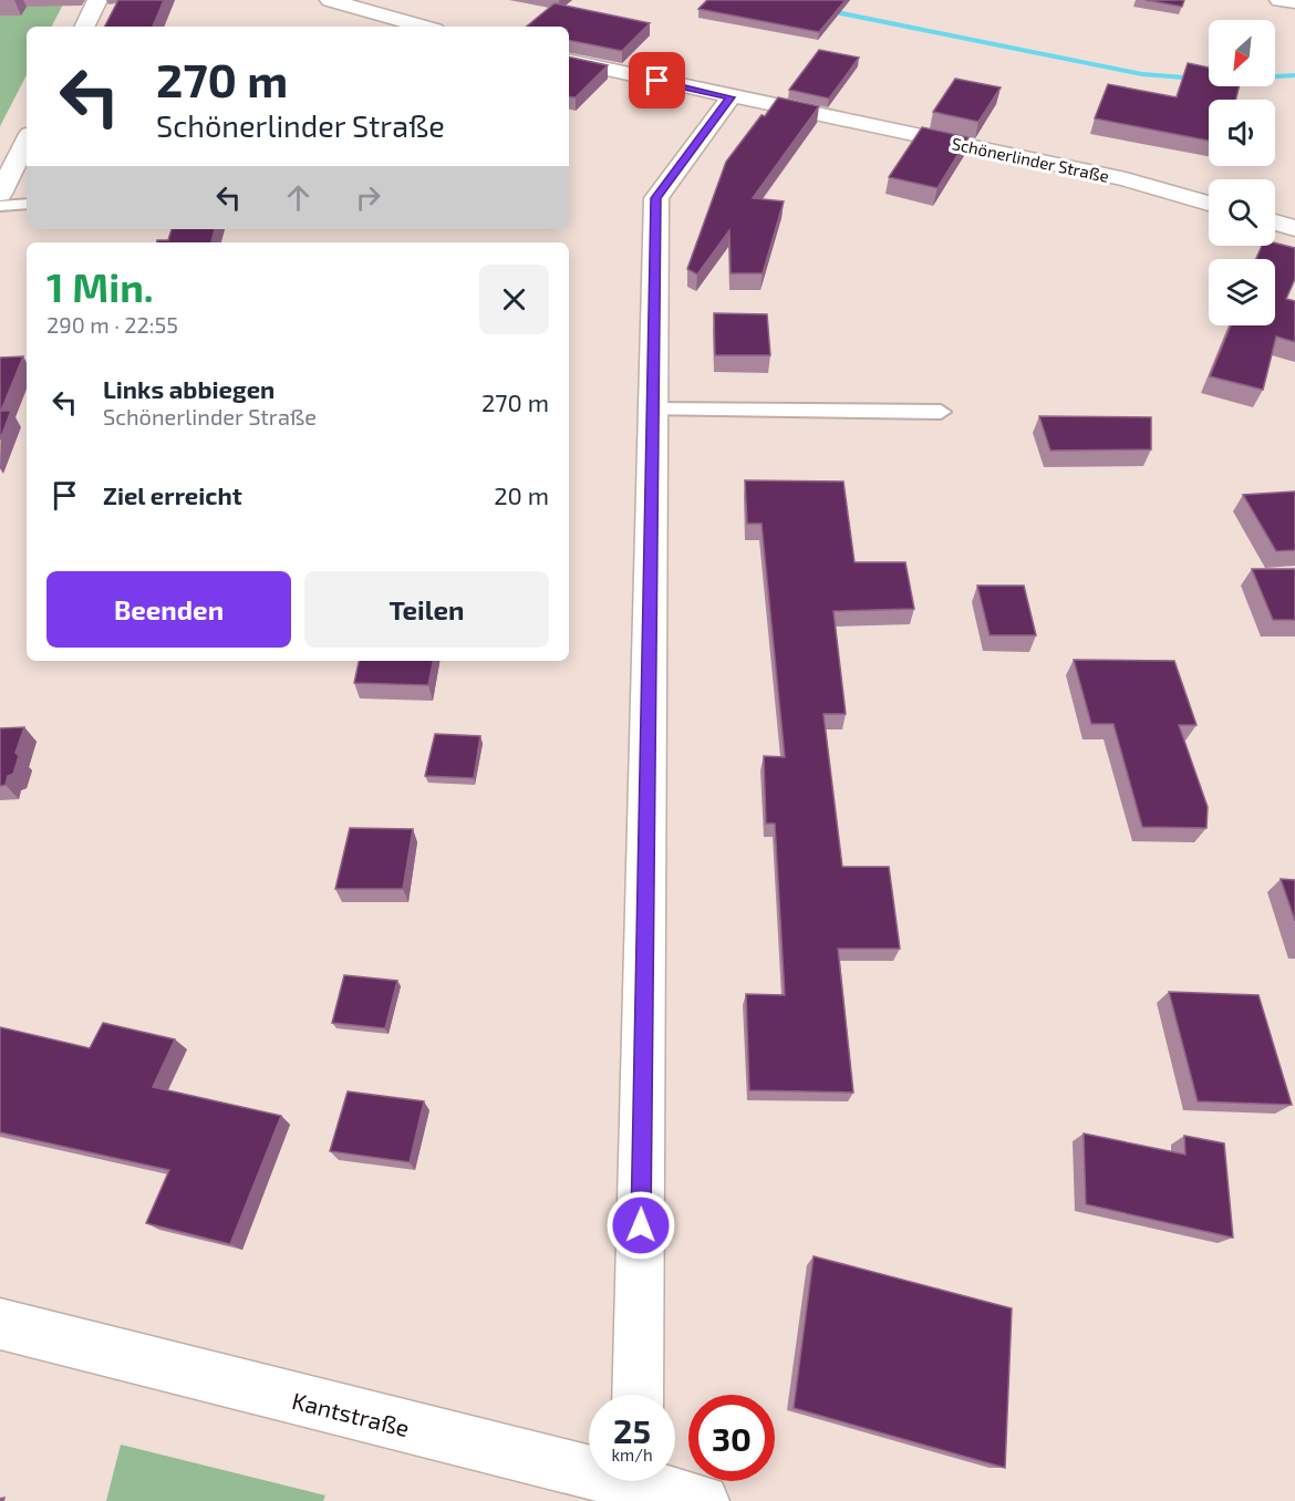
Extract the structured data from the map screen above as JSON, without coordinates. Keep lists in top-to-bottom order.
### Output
{
  "streets": {
    "street": ["Schönerlinder Straße", "Kantstraße"]
  },
  "north": "bottom left",
  "page": {
    "turn": ["270 m", "Schönerlinder Straße"],
    "heading": ["1 Min.", "290 m · 22:55"],
    "list": [
      {
        "name": "Links abbiegen",
        "note": "Schönerlinder Straße",
        "value": "270 m"
      },
      {
        "name": "Ziel erreicht",
        "value": "20 m"
      }
    ],
    "buttons": ["Beenden", "Teilen"],
    "speed": "25 km/h",
    "limit": "30"
  }
}
